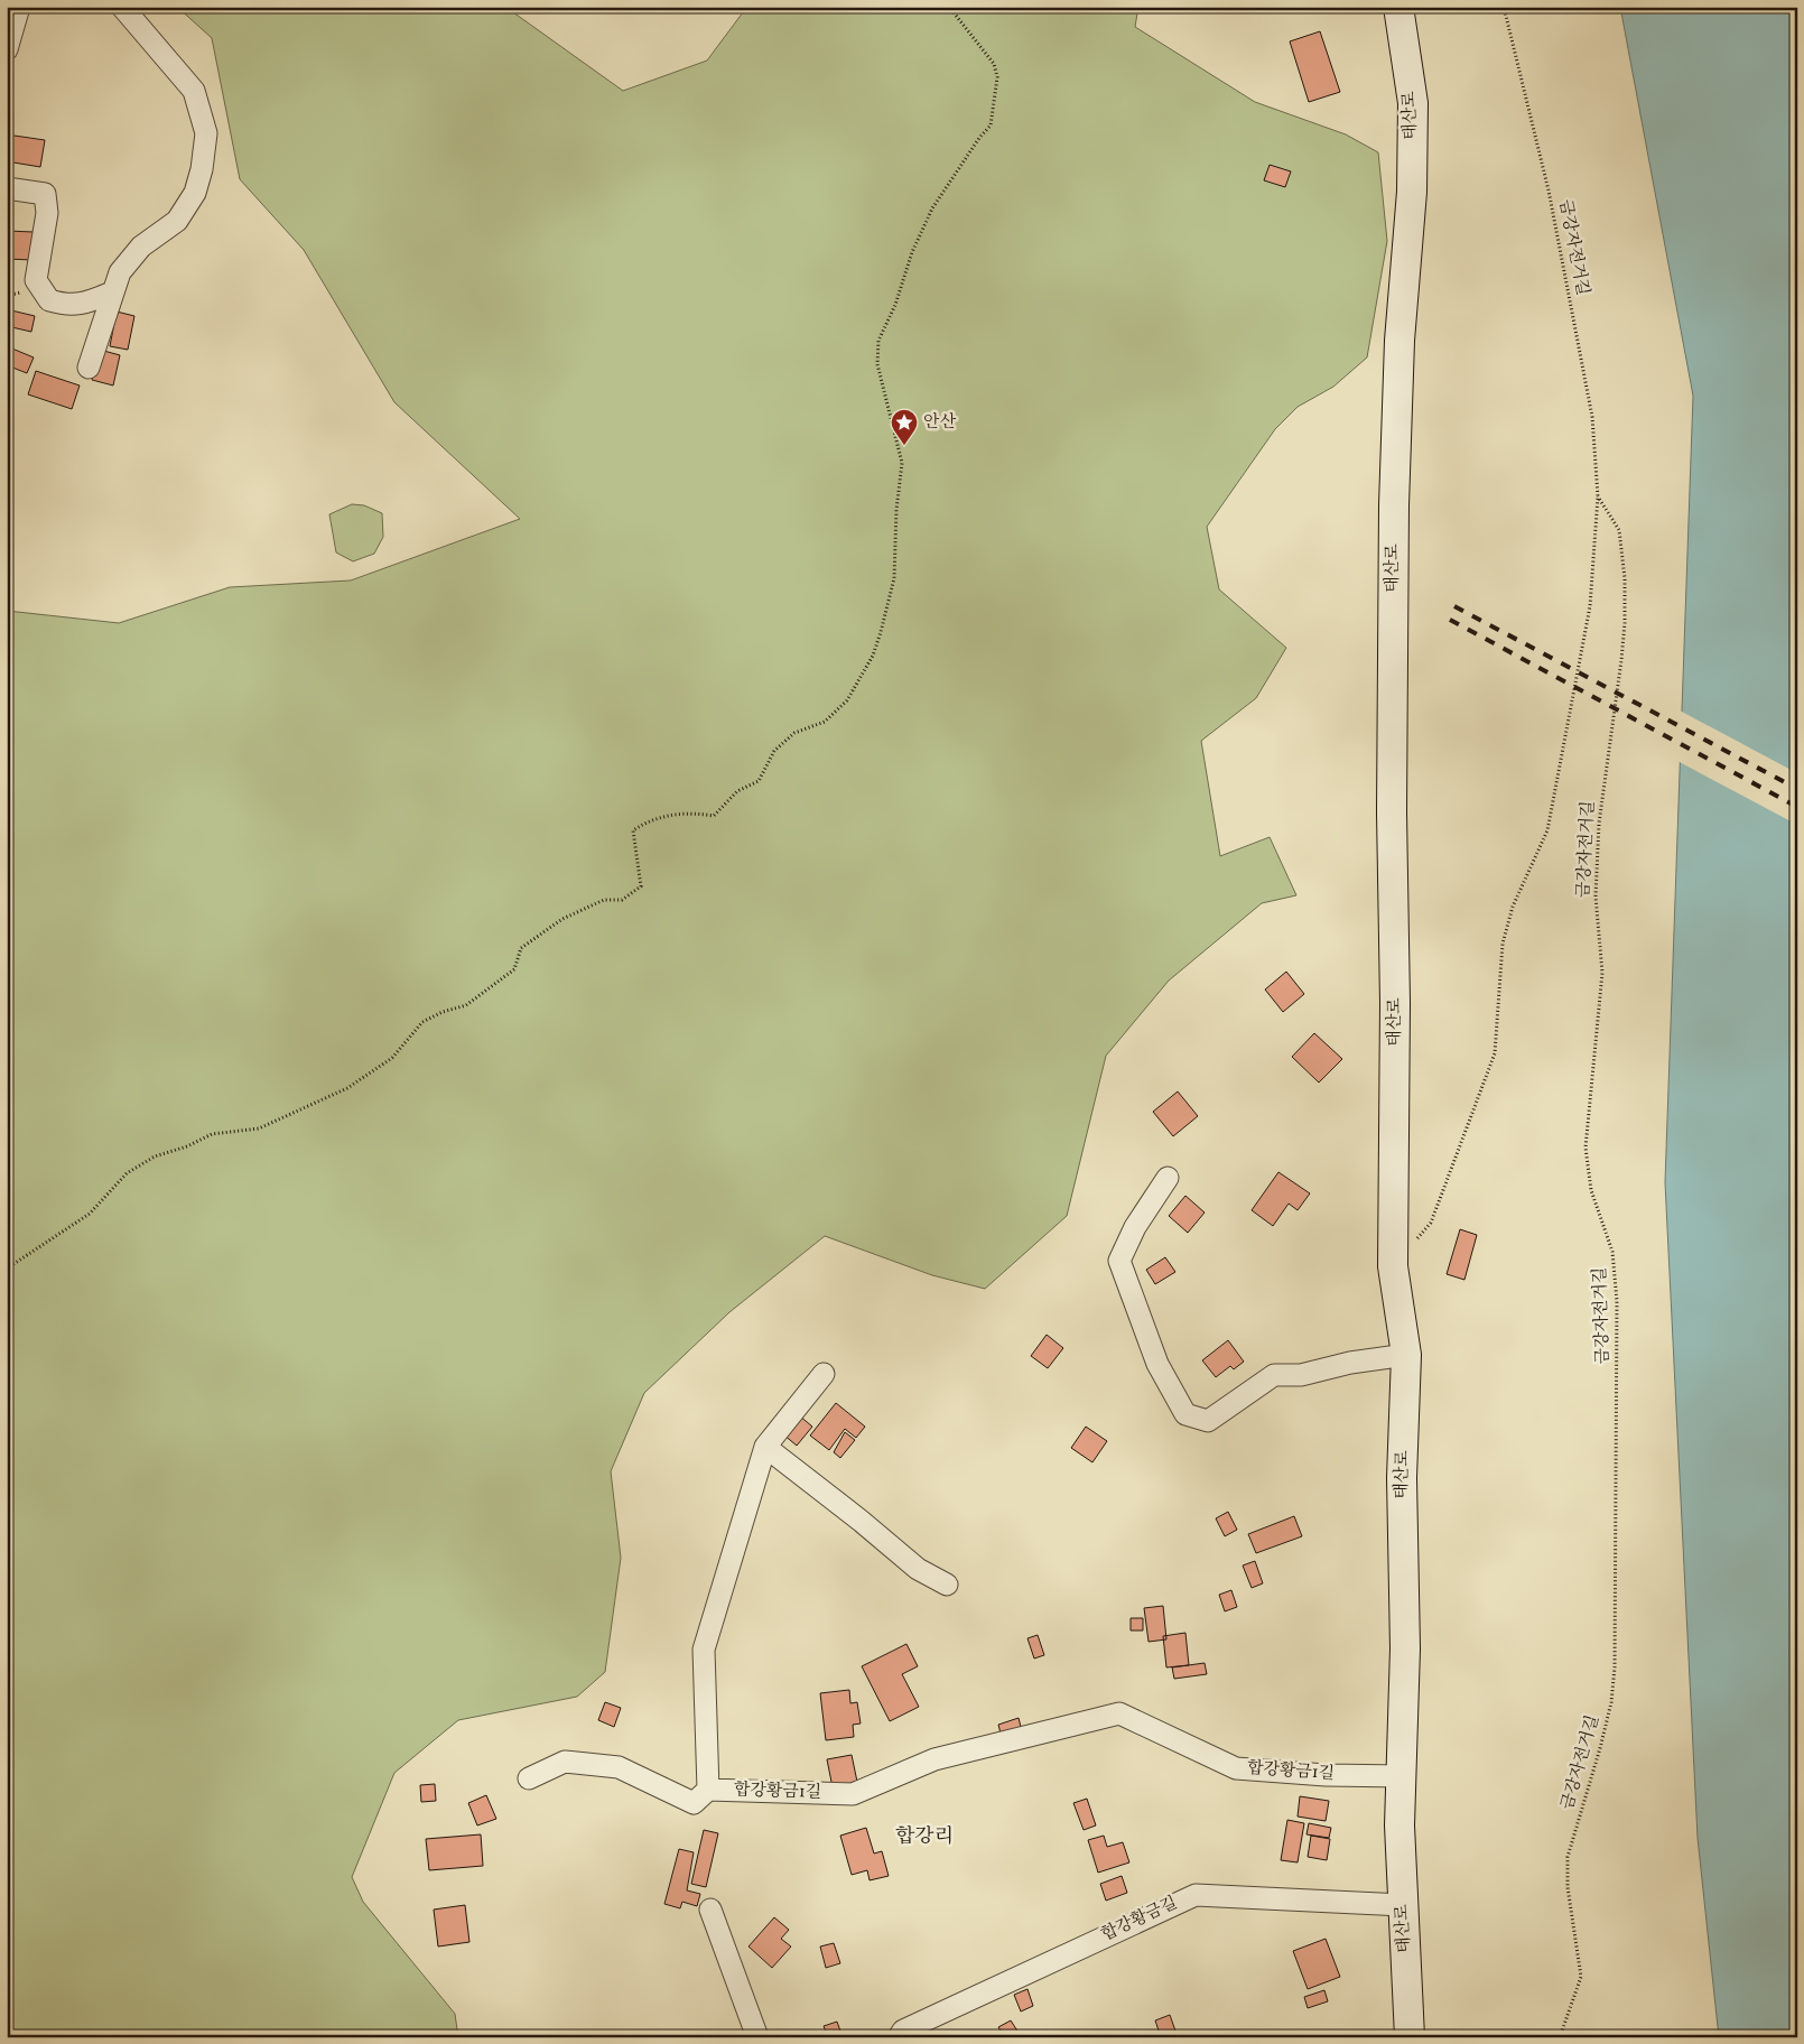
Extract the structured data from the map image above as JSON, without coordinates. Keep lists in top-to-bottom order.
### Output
{
  "streets": {
    "street": ["태산로", "합강황금1길", "합강황금길"],
    "path": ["금강자전거길"]
  },
  "crossings": [
    ["태산로", "금강자전거길"],
    ["태산로", "합강황금1길"],
    ["태산로", "합강황금길"]
  ],
  "districts": ["합강리"],
  "places": {
    "place": ["안산"]
  }
}
